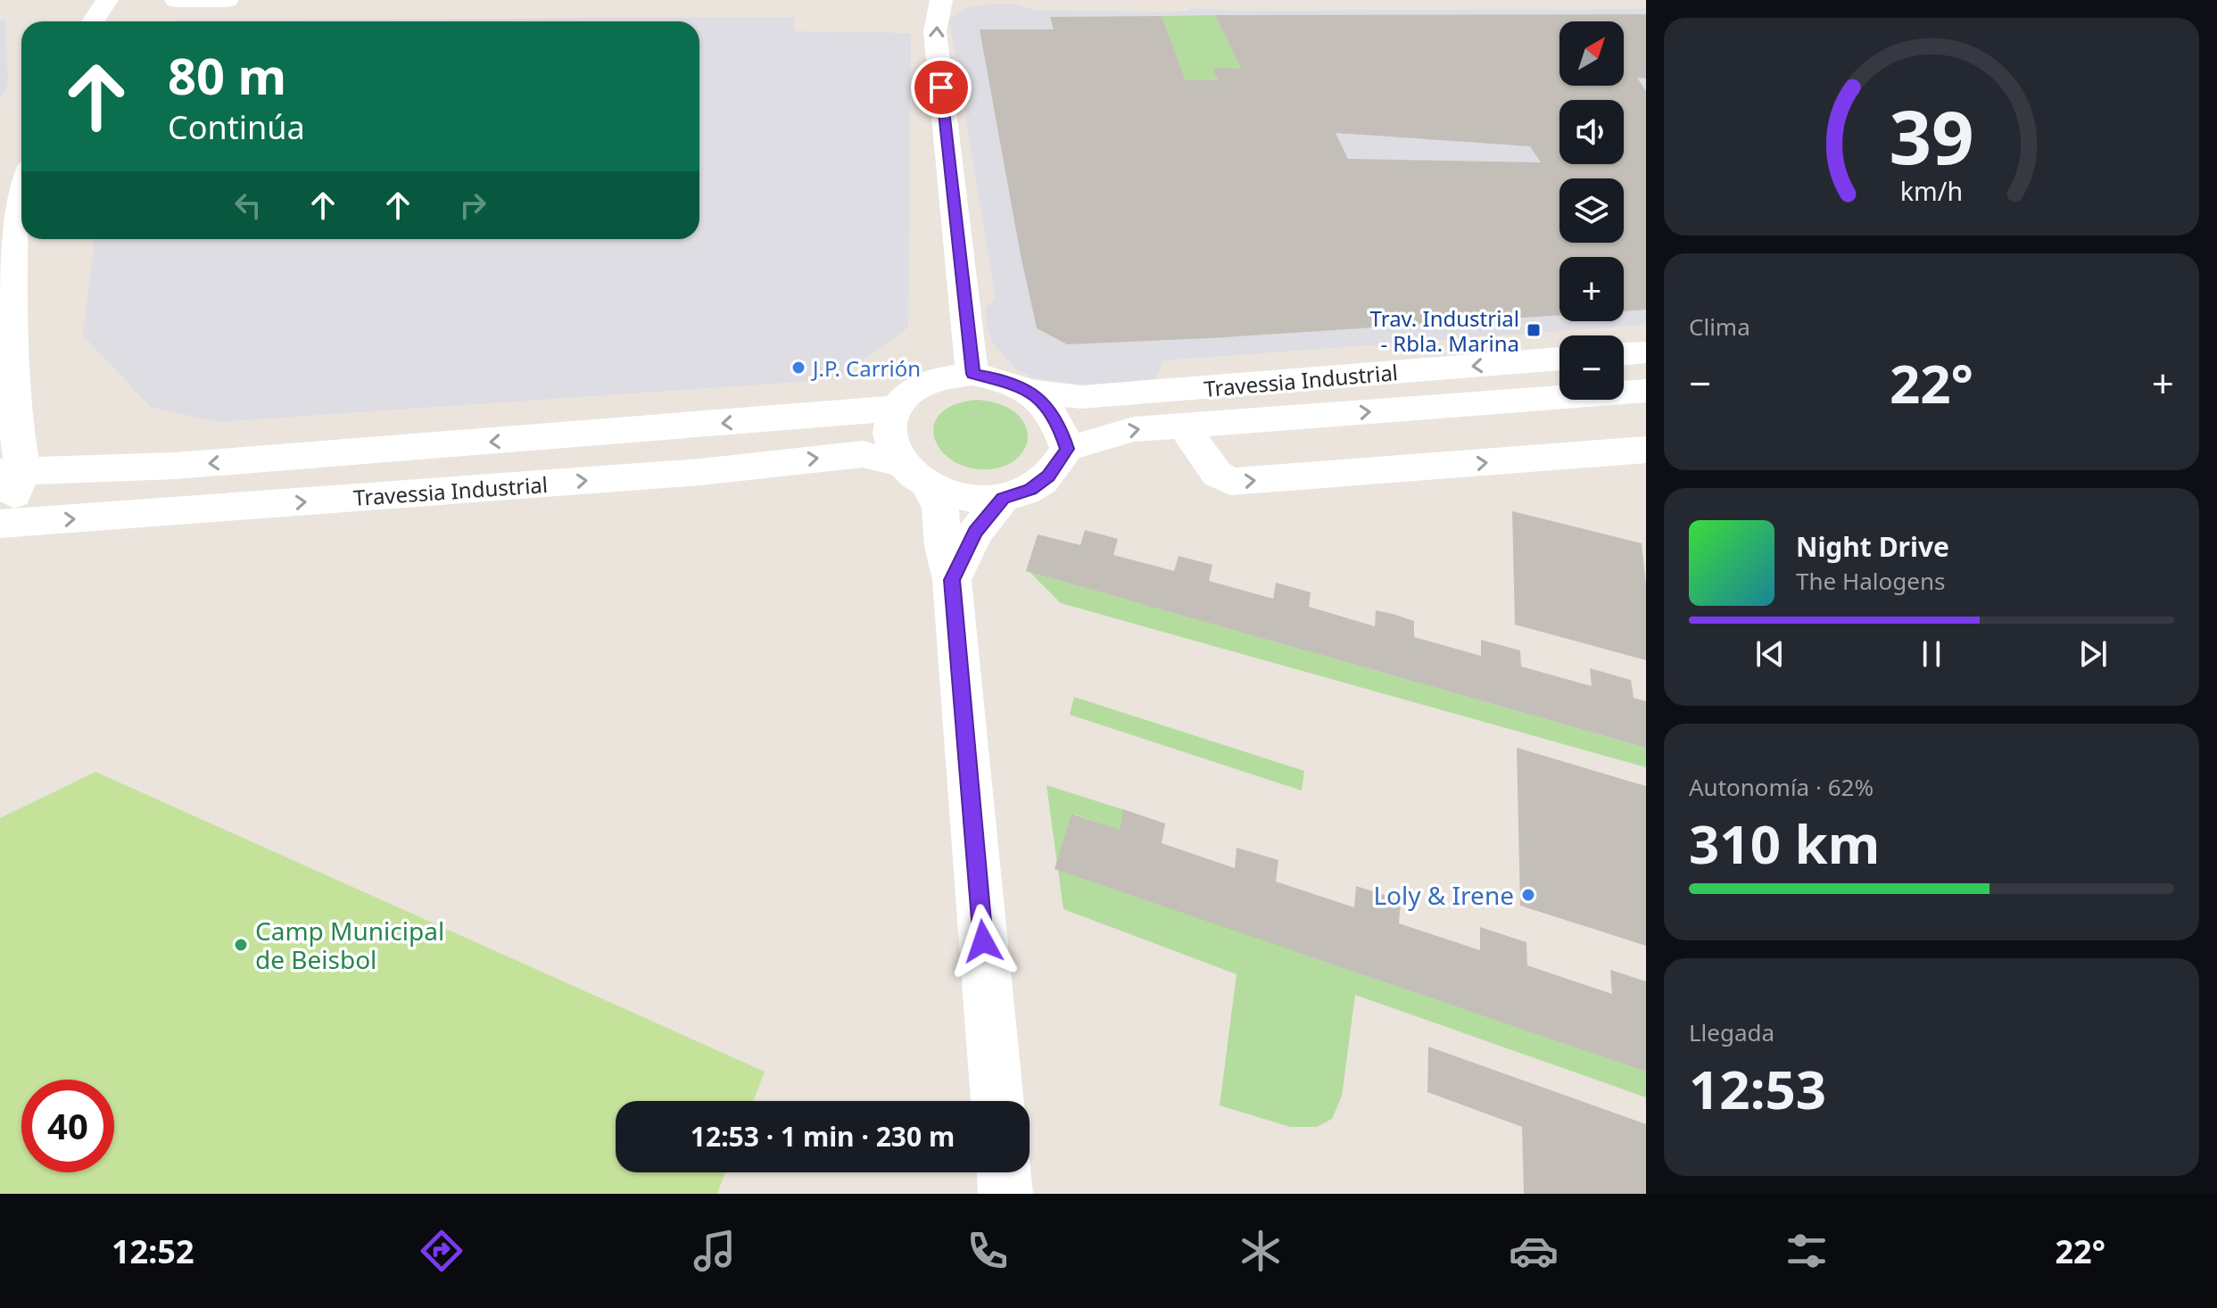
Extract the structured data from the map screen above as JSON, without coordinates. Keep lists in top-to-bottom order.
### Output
{
  "streets": {
    "street": ["Travessia Industrial"]
  },
  "places": {
    "transit": ["Trav. Industrial - Rbla. Marina"],
    "other": ["J.P. Carrión", "Loly & Irene", "Camp Municipal de Beisbol"]
  },
  "north": "top right",
  "page": {
    "map_buttons": ["+", "−"],
    "turn": ["80 m", "Continúa"],
    "tile": [
      "Clima",
      ["Autonomía · 62%", "310 km"],
      ["Llegada", "12:53"]
    ],
    "heat": ["−", "22°", "+"],
    "song": ["Night Drive", "The Halogens"],
    "limit": "40",
    "trip": "12:53 · 1 min · 230 m",
    "tabs": ["12:52", "22°"],
    "gauge": ["39", "km/h"]
  }
}
